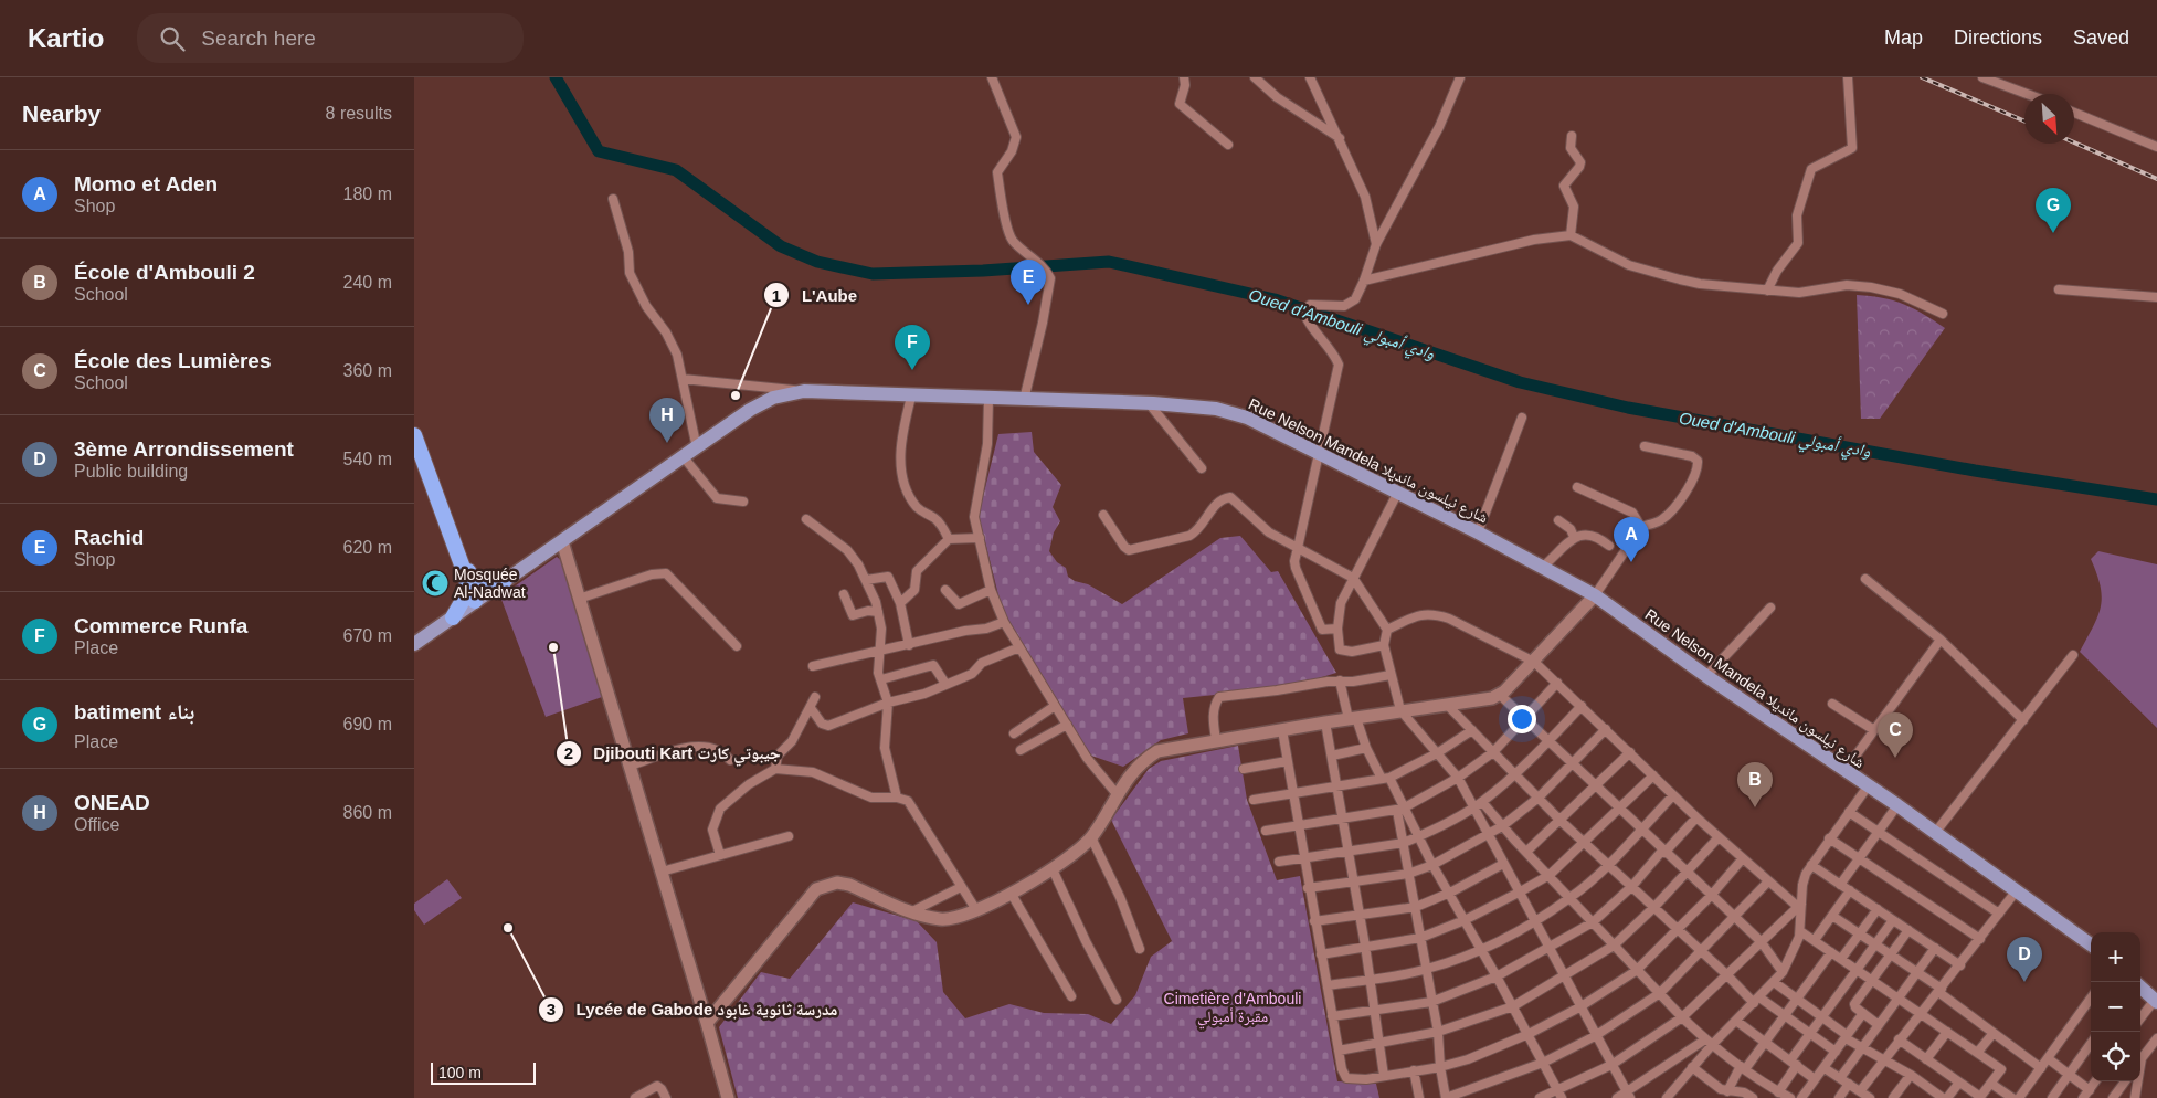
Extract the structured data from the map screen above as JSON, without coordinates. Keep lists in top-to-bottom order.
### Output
{
  "streets": {
    "main road": ["Rue Nelson Mandela شارع نيلسون مانديلا"]
  },
  "water": ["Oued d'Ambouli وادي أمبولي"],
  "parks": ["Cimetière d'Ambouli مقبرة أمبولي"],
  "places": {
    "other": ["L'Aube", "Djibouti Kart جيبوتي كارت", "Lycée de Gabode مدرسة ثانوية غابود"],
    "mosque": ["Mosquée Al-Nadwat"]
  },
  "scale_bar": "100 m",
  "north": "bottom right",
  "page": {
    "header": "Kartio",
    "search": "Search here",
    "nav": ["Map", "Directions", "Saved"],
    "heading": ["Nearby", "8 results"],
    "list": [
      {
        "mark": "A",
        "name": "Momo et Aden",
        "note": "Shop",
        "value": "180 m"
      },
      {
        "mark": "B",
        "name": "École d'Ambouli 2",
        "note": "School",
        "value": "240 m"
      },
      {
        "mark": "C",
        "name": "École des Lumières",
        "note": "School",
        "value": "360 m"
      },
      {
        "mark": "D",
        "name": "3ème Arrondissement",
        "note": "Public building",
        "value": "540 m"
      },
      {
        "mark": "E",
        "name": "Rachid",
        "note": "Shop",
        "value": "620 m"
      },
      {
        "mark": "F",
        "name": "Commerce Runfa",
        "note": "Place",
        "value": "670 m"
      },
      {
        "mark": "G",
        "name": "batiment بناء",
        "note": "Place",
        "value": "690 m"
      },
      {
        "mark": "H",
        "name": "ONEAD",
        "note": "Office",
        "value": "860 m"
      }
    ],
    "pins": [
      "G",
      "E",
      "F",
      "H",
      "A",
      "C",
      "B",
      "D"
    ],
    "map_buttons": ["+", "−"],
    "scale": "100 m"
  }
}
